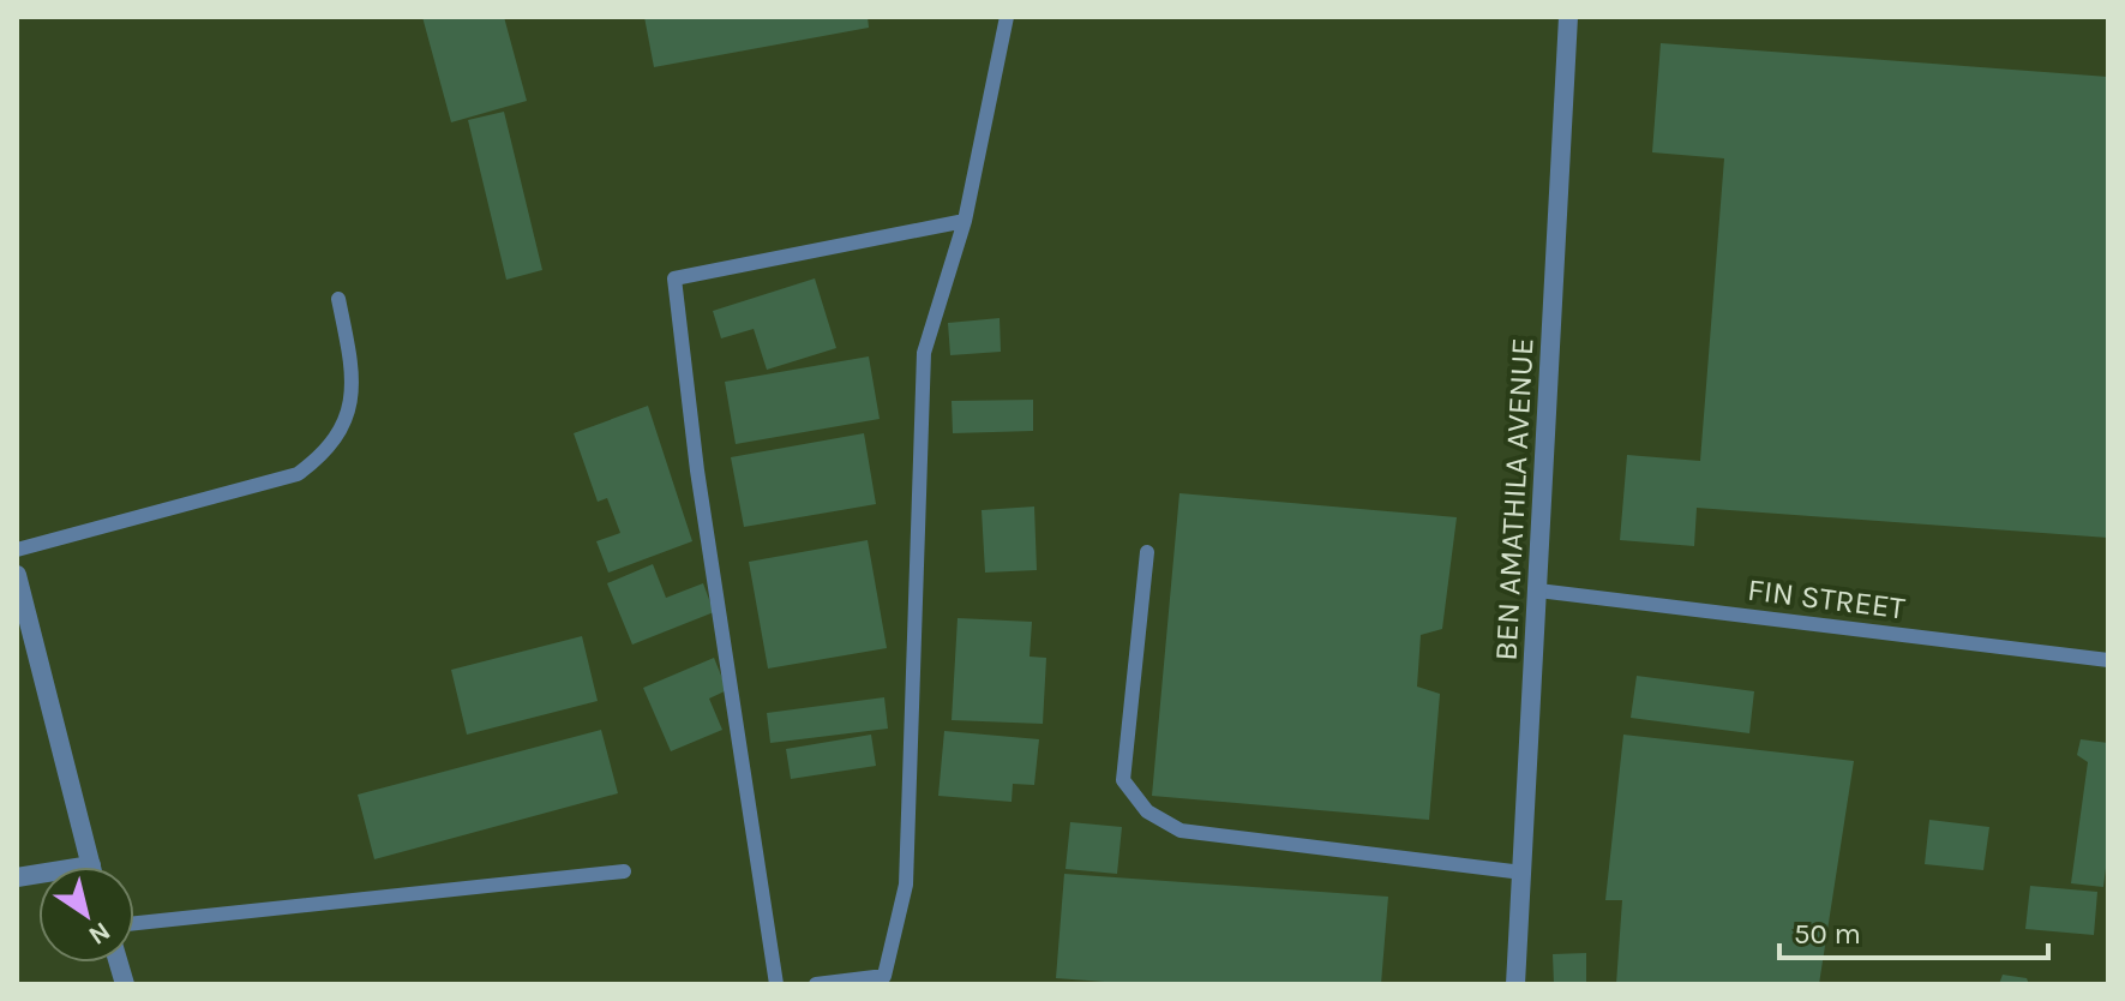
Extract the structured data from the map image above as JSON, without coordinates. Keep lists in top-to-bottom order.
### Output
{
  "streets": {
    "street": ["BEN AMATHILA AVENUE"],
    "lane": ["FIN STREET"]
  },
  "crossings": [
    ["BEN AMATHILA AVENUE", "FIN STREET"]
  ],
  "scale_bar": "50 m",
  "north": "bottom right"
}
